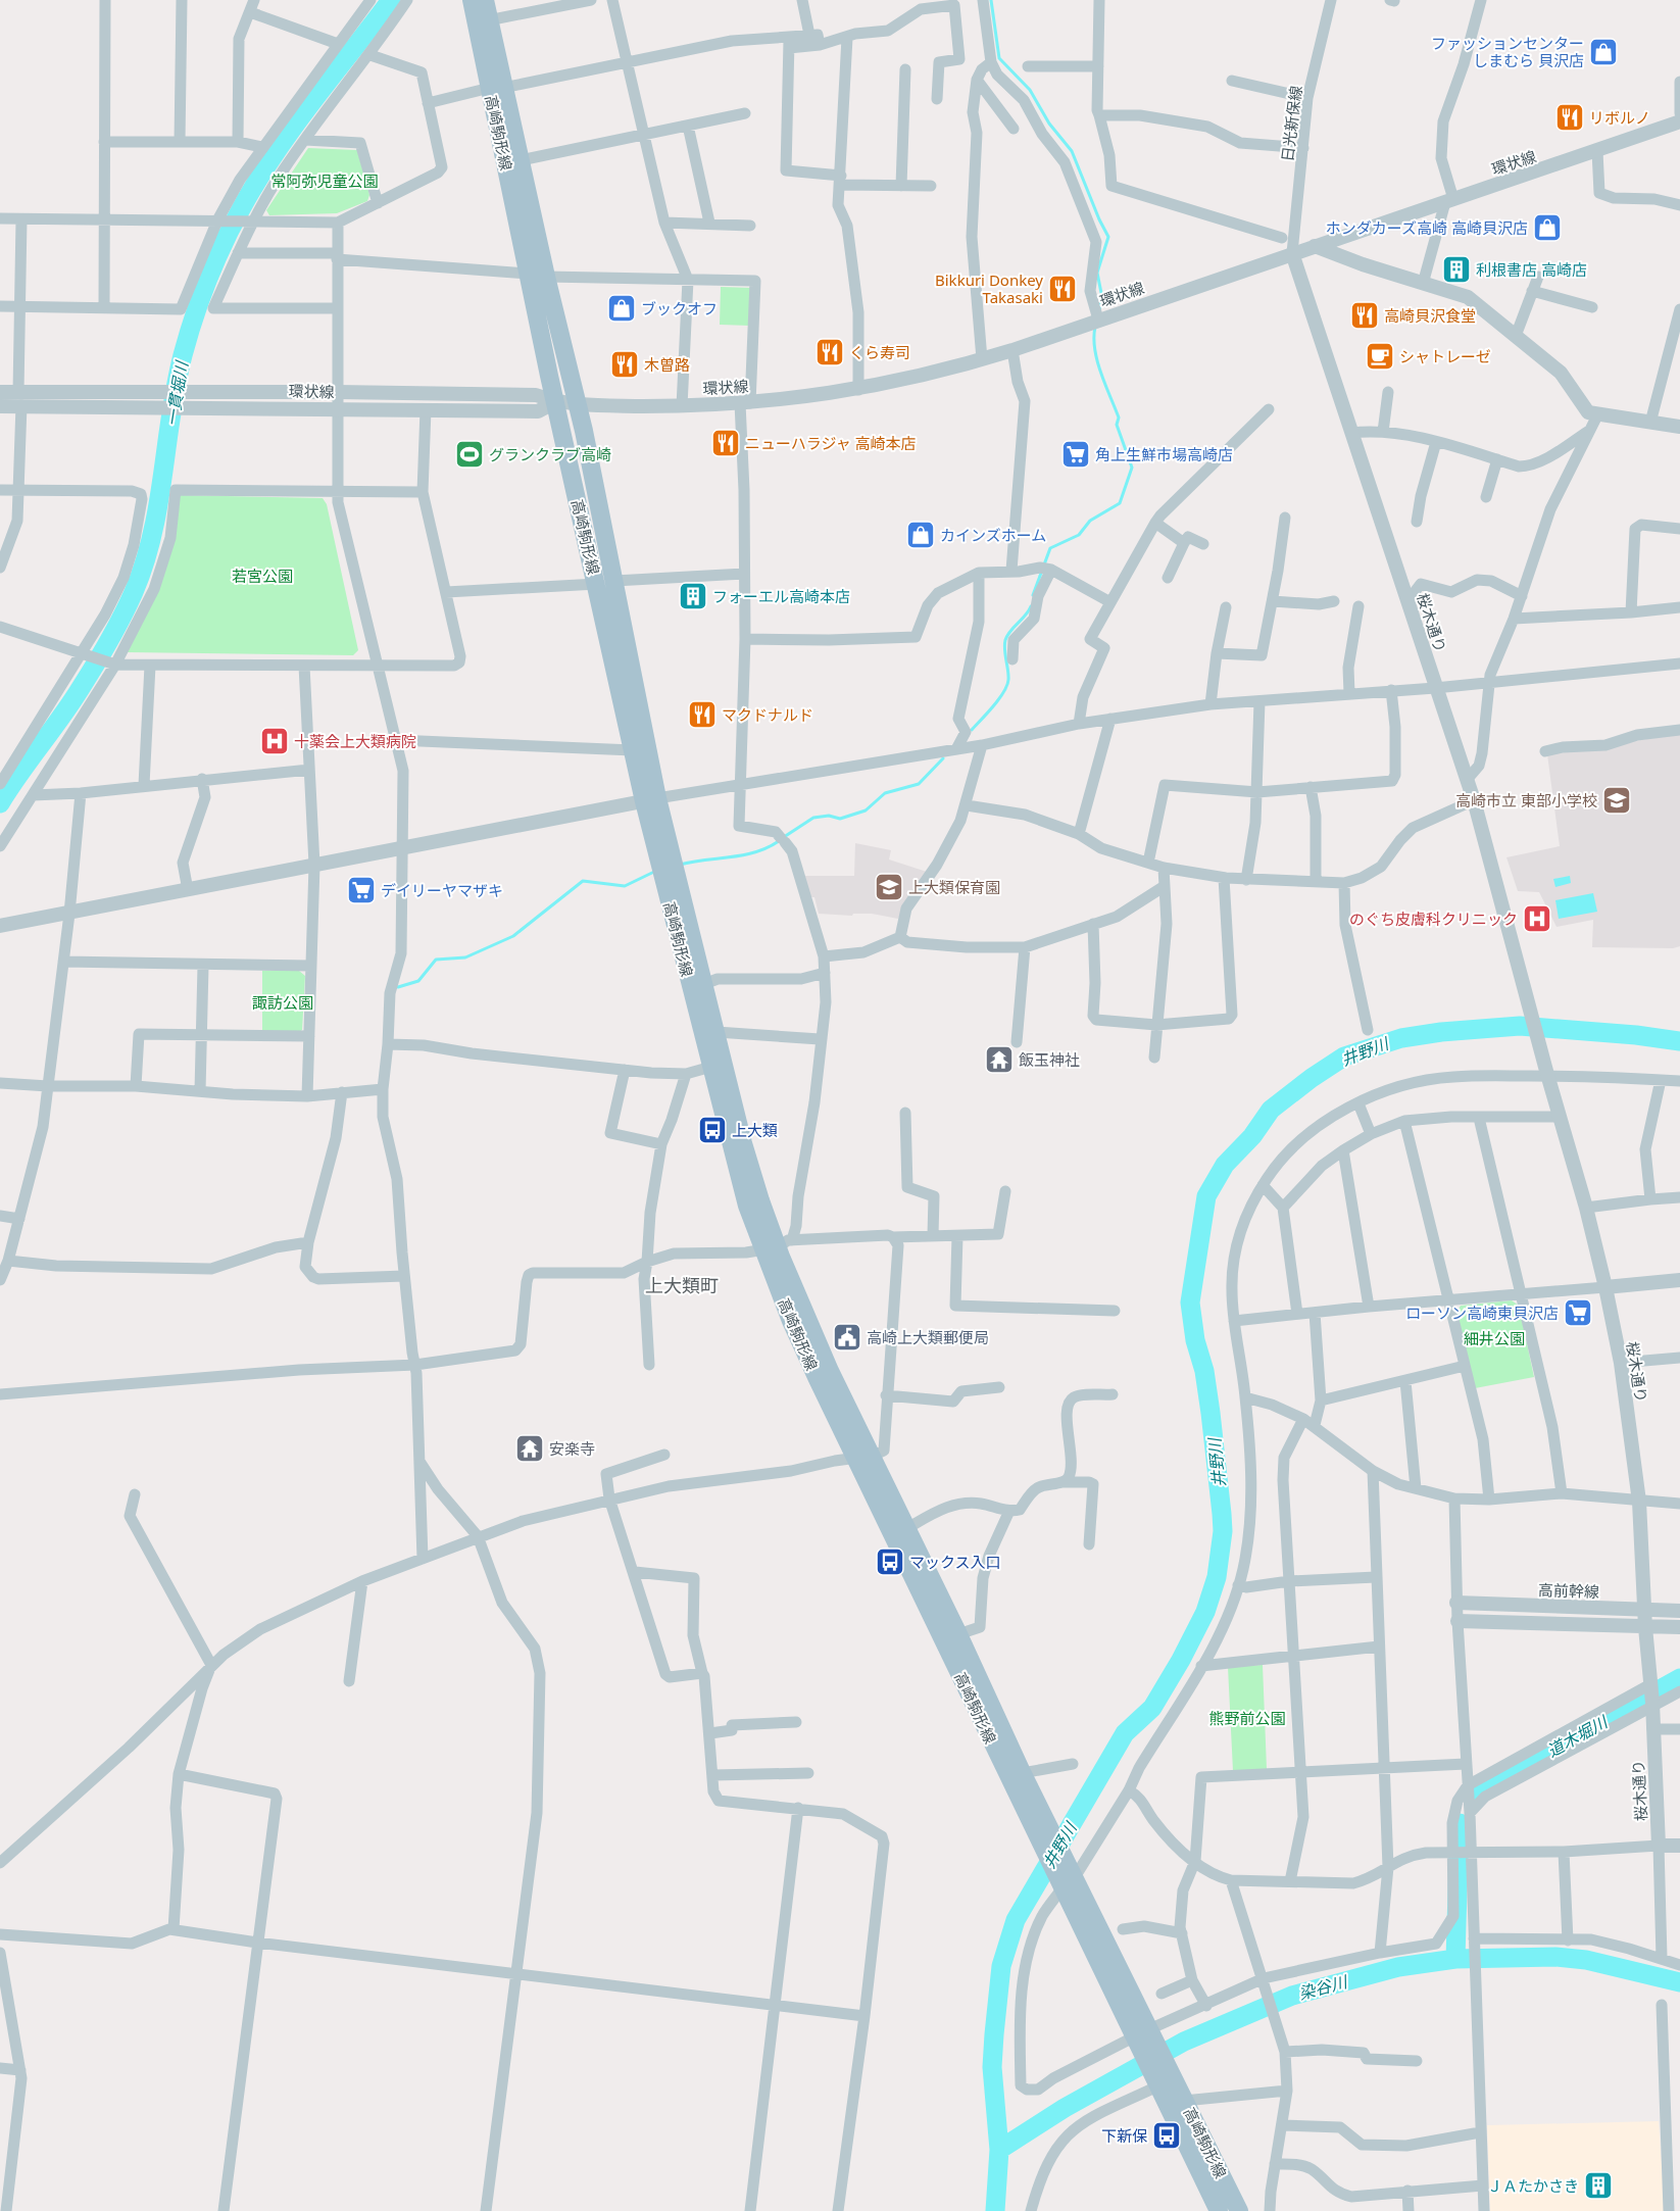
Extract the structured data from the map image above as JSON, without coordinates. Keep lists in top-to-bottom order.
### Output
{
  "streets": {
    "main road": ["高崎駒形線"],
    "street": [
      "日光新保線",
      "環状線",
      "桜木通り",
      "高前幹線"
    ]
  },
  "crossings": [
    ["日光新保線", "環状線"],
    ["日光新保線", "桜木通り"],
    ["高崎駒形線", "環状線"],
    ["環状線", "桜木通り"],
    ["桜木通り", "高前幹線"]
  ],
  "districts": ["上大類町"],
  "water": [
    "一貫堀川",
    "井野川",
    "道木堀川",
    "染谷川"
  ],
  "parks": [
    "常阿弥児童公園",
    "若宮公園",
    "諏訪公園",
    "細井公園",
    "熊野前公園"
  ],
  "places": {
    "shop": [
      "ファッションセンター しまむら 貝沢店",
      "ホンダカーズ高崎 高崎貝沢店",
      "ブックオフ",
      "カインズホーム"
    ],
    "restaurant": [
      "リボルノ",
      "Bikkuri Donkey Takasaki",
      "高崎貝沢食堂",
      "くら寿司",
      "木曽路",
      "ニューハラジャ 高崎本店",
      "マクドナルド"
    ],
    "building": ["利根書店 高崎店", "フォーエル高崎本店", "ＪＡたかさき"],
    "cafe": ["シャトレーゼ"],
    "sports": ["グランクラブ高崎"],
    "supermarket": ["角上生鮮市場高崎店", "デイリーヤマザキ", "ローソン高崎東貝沢店"],
    "hospital": ["十薬会上大類病院", "のぐち皮膚科クリニック"],
    "school or university": ["高崎市立 東部小学校", "上大類保育園"],
    "temple": ["飯玉神社", "安楽寺"],
    "bus stop": ["上大類", "マックス入口", "下新保"],
    "public building": ["高崎上大類郵便局"]
  }
}
